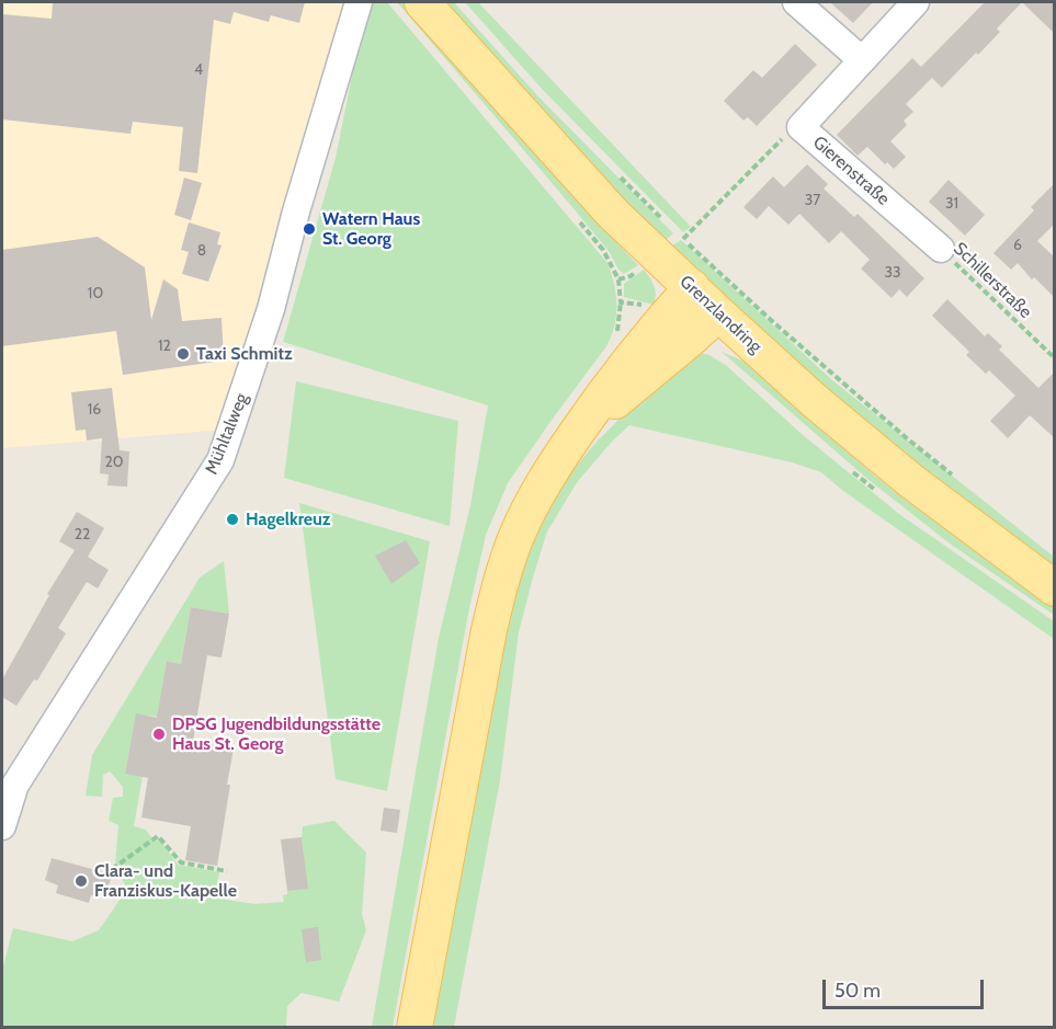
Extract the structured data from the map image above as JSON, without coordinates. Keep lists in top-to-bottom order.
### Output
{
  "streets": {
    "main road": ["Grenzlandring"],
    "street": ["Gierenstraße", "Mühltalweg"],
    "path": ["Schillerstraße"]
  },
  "crossings": [
    ["Gierenstraße", "Schillerstraße"]
  ],
  "places": [
    "Watern Haus St. Georg",
    "Taxi Schmitz",
    "Hagelkreuz",
    "DPSG Jugendbildungsstätte Haus St. Georg",
    "Clara- und Franziskus-Kapelle"
  ],
  "house_numbers": [
    "4",
    "37",
    "31",
    "6",
    "8",
    "33",
    "10",
    "12",
    "16",
    "20",
    "22"
  ],
  "scale_bar": "50 m"
}
